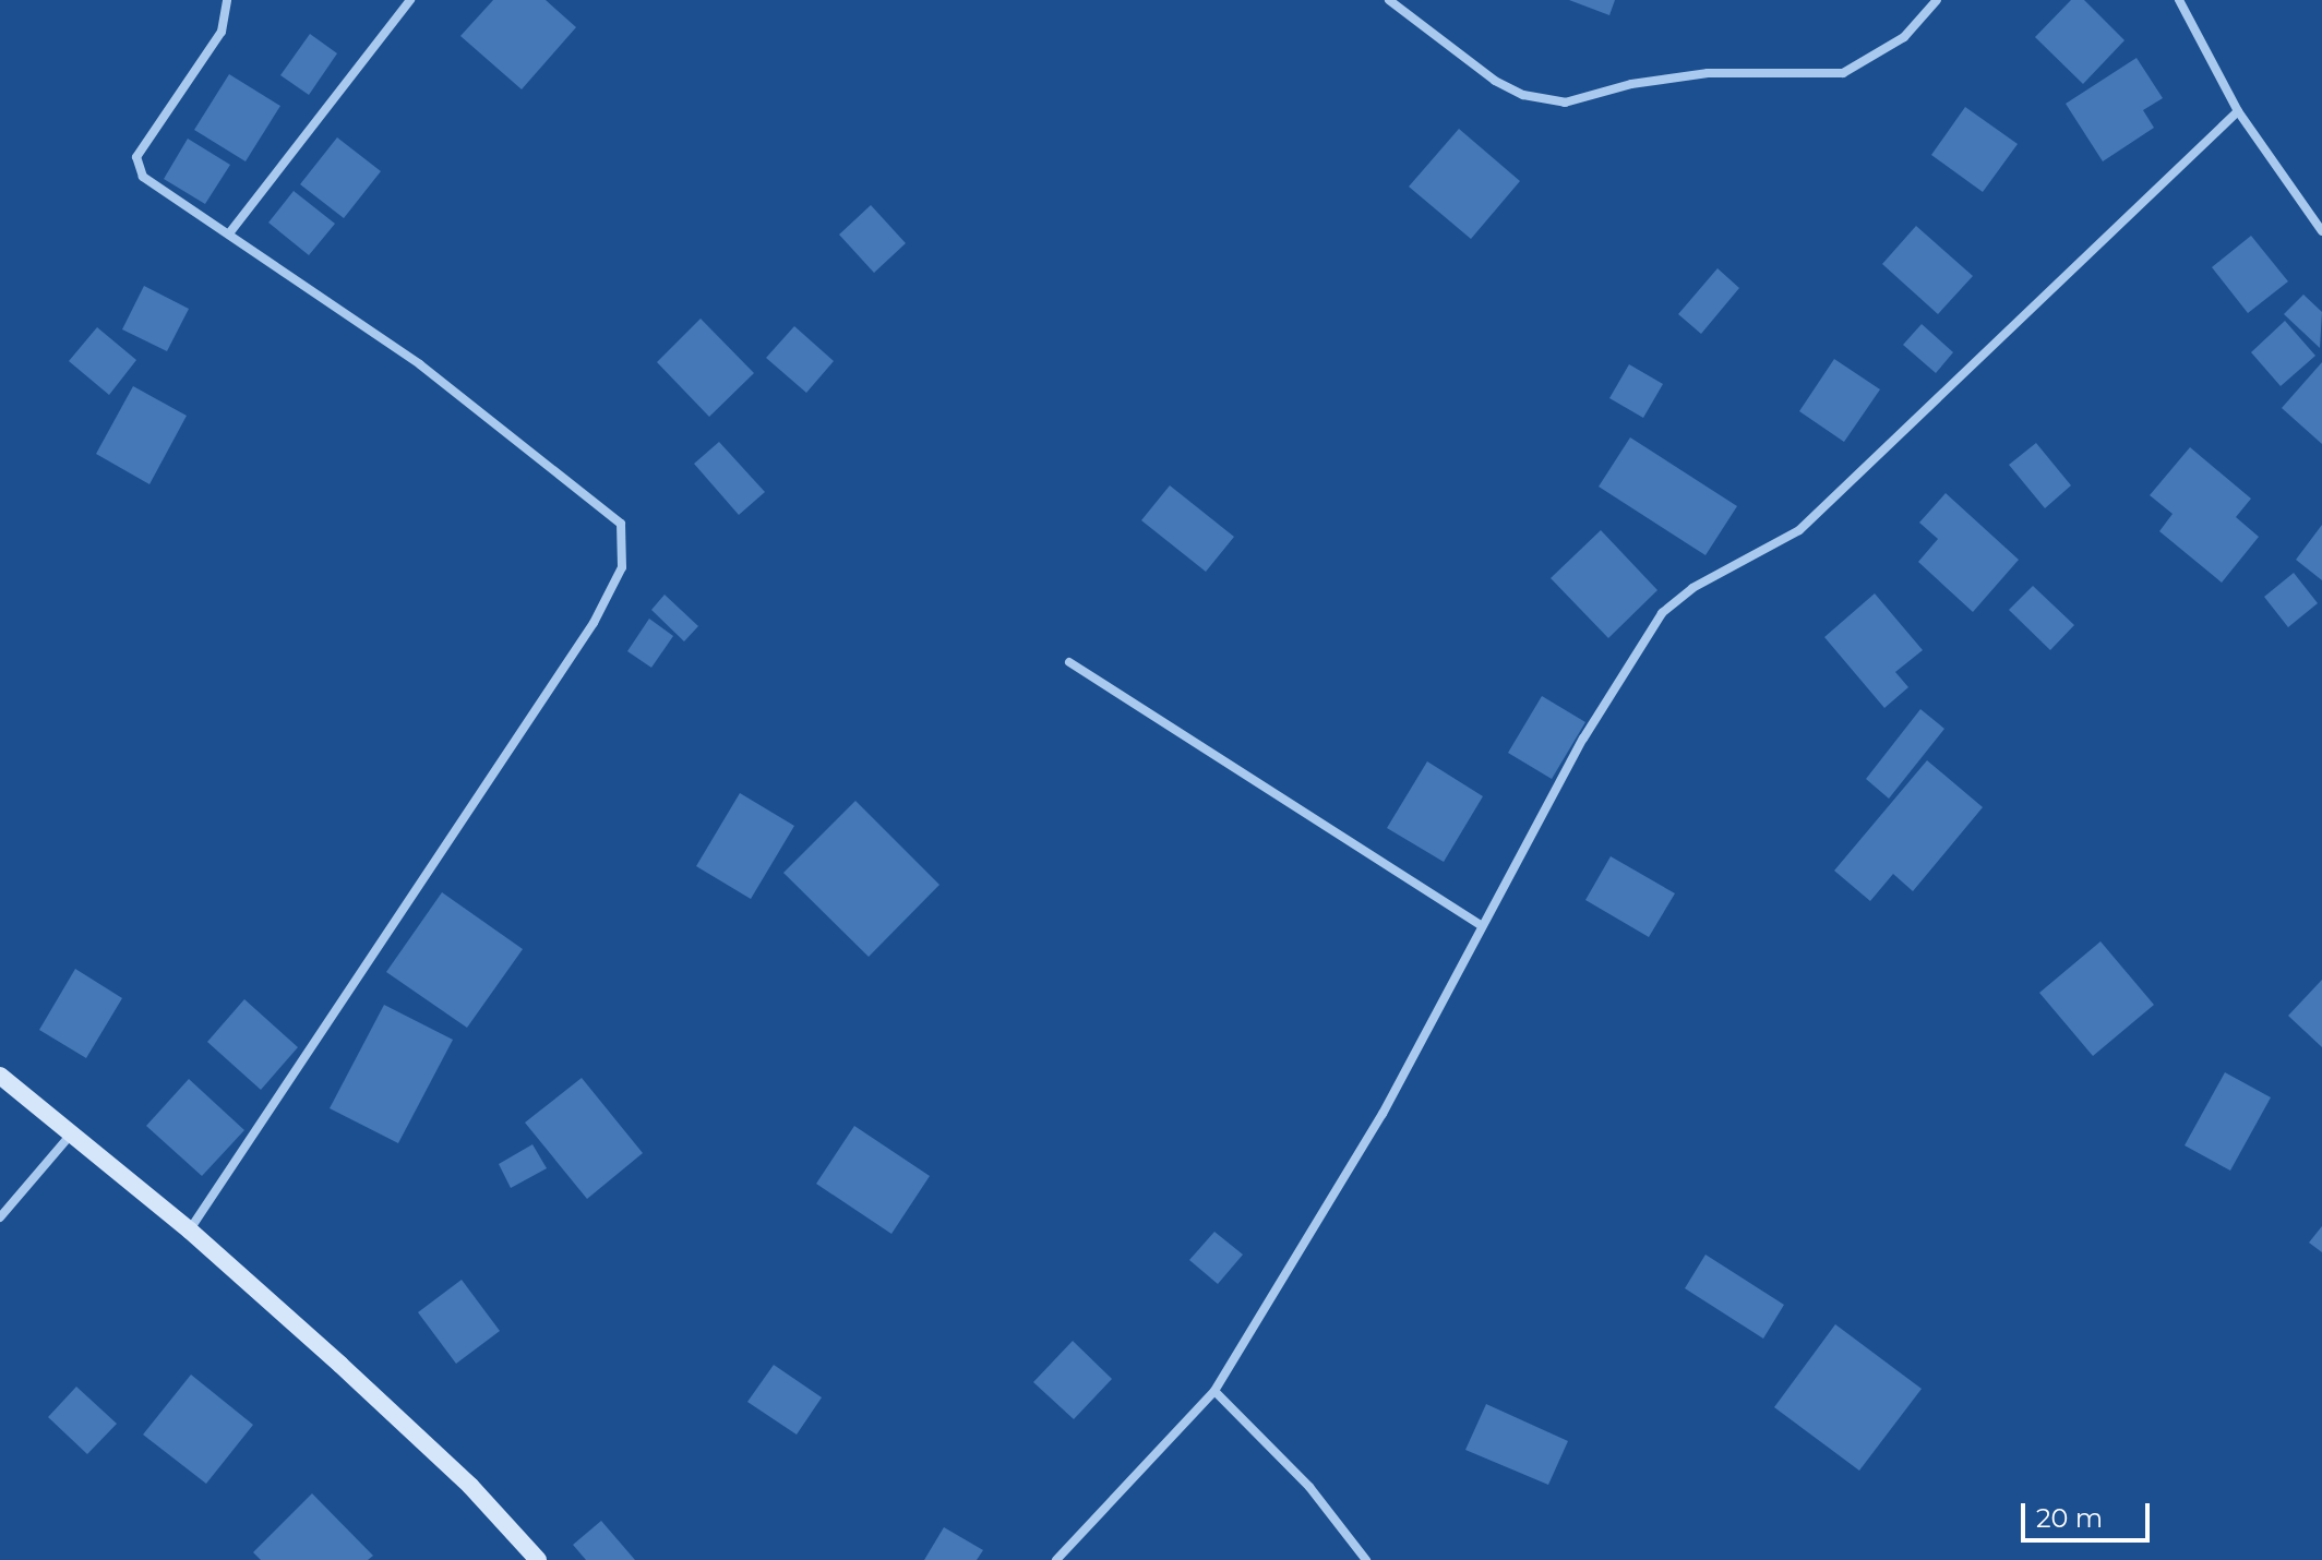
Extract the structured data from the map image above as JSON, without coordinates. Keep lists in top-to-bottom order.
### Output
{
  "scale_bar": "20 m"
}
